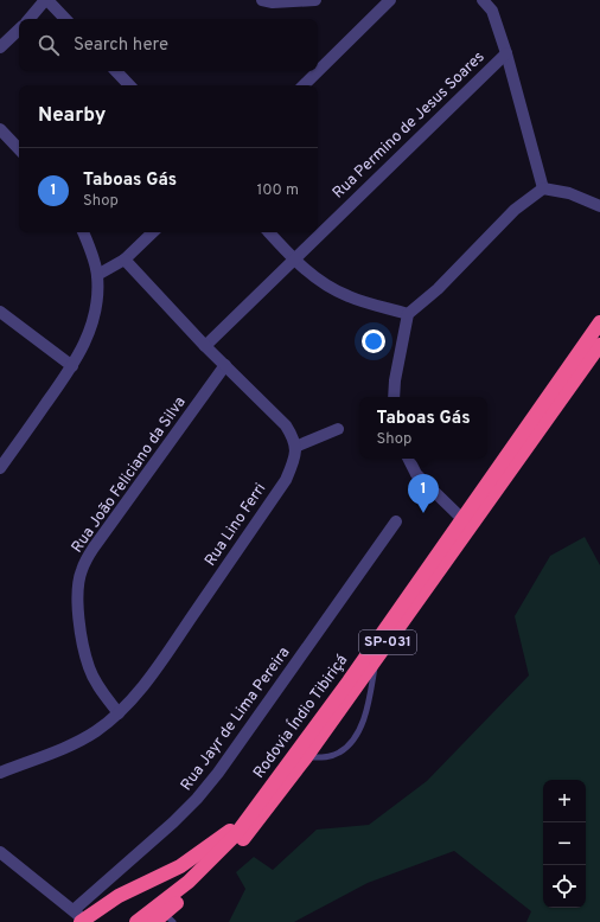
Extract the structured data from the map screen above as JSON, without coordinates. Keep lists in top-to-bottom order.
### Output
{
  "streets": {
    "highway": ["SP-031", "Rodovia Índio Tibiriçá"],
    "street": [
      "Rua Permino de Jesus Soares",
      "Rua João Feliciano da Silva",
      "Rua Lino Ferri",
      "Rua Jayr de Lima Pereira"
    ]
  },
  "crossings": [
    ["Rua João Feliciano da Silva", "Rua Lino Ferri"]
  ],
  "page": {
    "search": "Search here",
    "heading": "Nearby",
    "list": [
      {
        "mark": "1",
        "name": "Taboas Gás",
        "note": "Shop",
        "value": "100 m"
      }
    ],
    "popup": ["Taboas Gás", "Shop"],
    "pins": "1",
    "map_buttons": ["+", "−"]
  }
}
